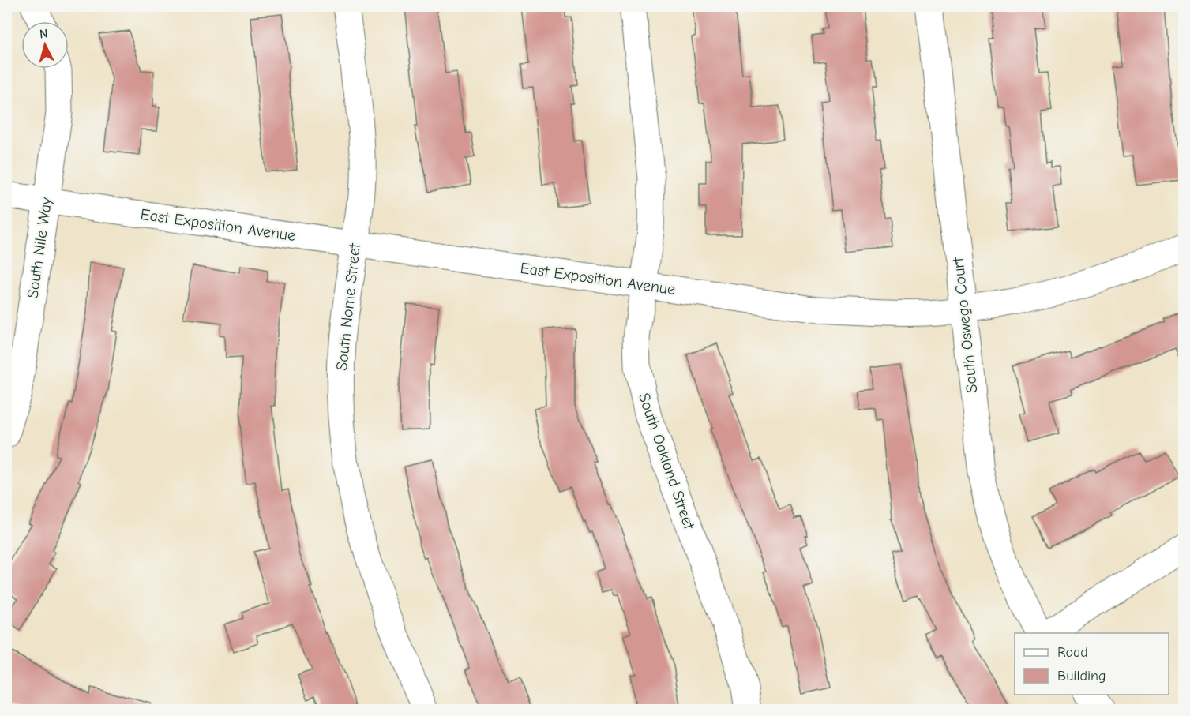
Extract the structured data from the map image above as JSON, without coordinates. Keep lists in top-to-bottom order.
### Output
{
  "streets": {
    "street": [
      "East Exposition Avenue",
      "South Nile Way",
      "South Nome Street",
      "South Oswego Court",
      "South Oakland Street"
    ]
  },
  "crossings": [
    ["East Exposition Avenue", "South Nile Way"],
    ["East Exposition Avenue", "South Nome Street"],
    ["East Exposition Avenue", "South Oswego Court"],
    ["East Exposition Avenue", "South Oakland Street"]
  ],
  "legend": ["Road", "Building"],
  "north": "top"
}
